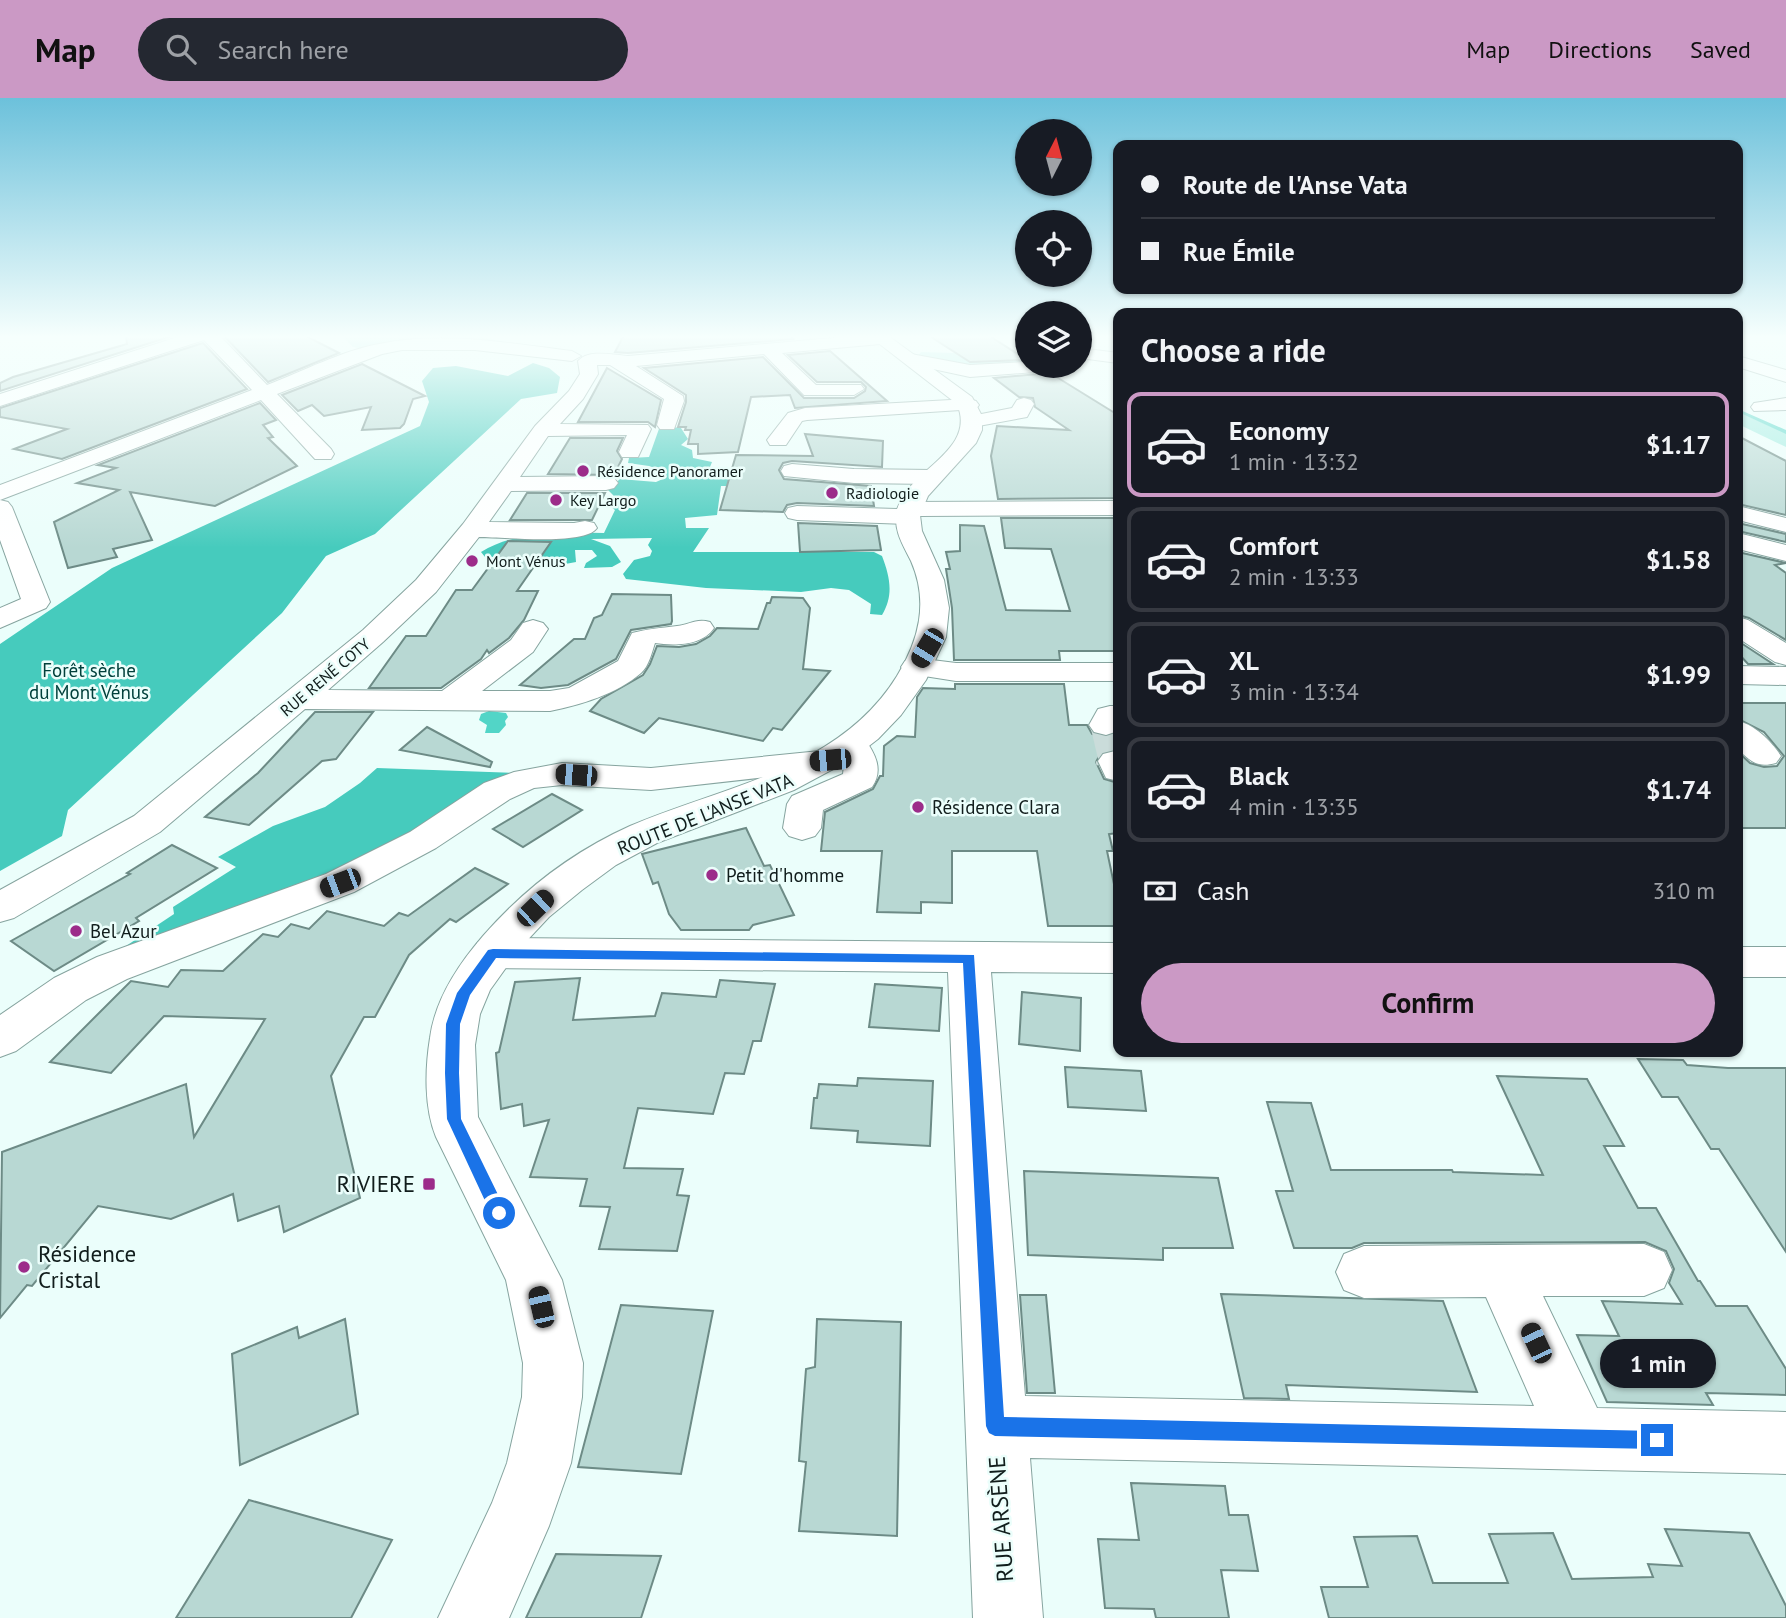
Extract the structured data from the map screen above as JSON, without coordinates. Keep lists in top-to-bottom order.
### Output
{
  "streets": {
    "street": ["RUE RENÉ COTY", "ROUTE DE L'ANSE VATA", "RUE ARSÈNE"]
  },
  "parks": ["Forêt sèche du Mont Vénus"],
  "places": {
    "other": [
      "Résidence Panoramer",
      "Radiologie",
      "Key Largo",
      "Mont Vénus",
      "Résidence Clara",
      "Petit d'homme",
      "Bel Azur",
      "Résidence Cristal"
    ],
    "transit": ["RIVIERE"]
  },
  "north": "top",
  "page": {
    "header": "Map",
    "search": "Search here",
    "nav": ["Map", "Directions", "Saved"],
    "banner": ["Route de l'Anse Vata", "Rue Émile"],
    "heading": "Choose a ride",
    "list": [
      {
        "name": "Economy",
        "note": "1 min · 13:32",
        "value": "$1.17"
      },
      {
        "name": "Comfort",
        "note": "2 min · 13:33",
        "value": "$1.58"
      },
      {
        "name": "XL",
        "note": "3 min · 13:34",
        "value": "$1.99"
      },
      {
        "name": "Black",
        "note": "4 min · 13:35",
        "value": "$1.74"
      }
    ],
    "pay": ["Cash", "310 m"],
    "buttons": "Confirm",
    "bubble": "1 min"
  }
}
